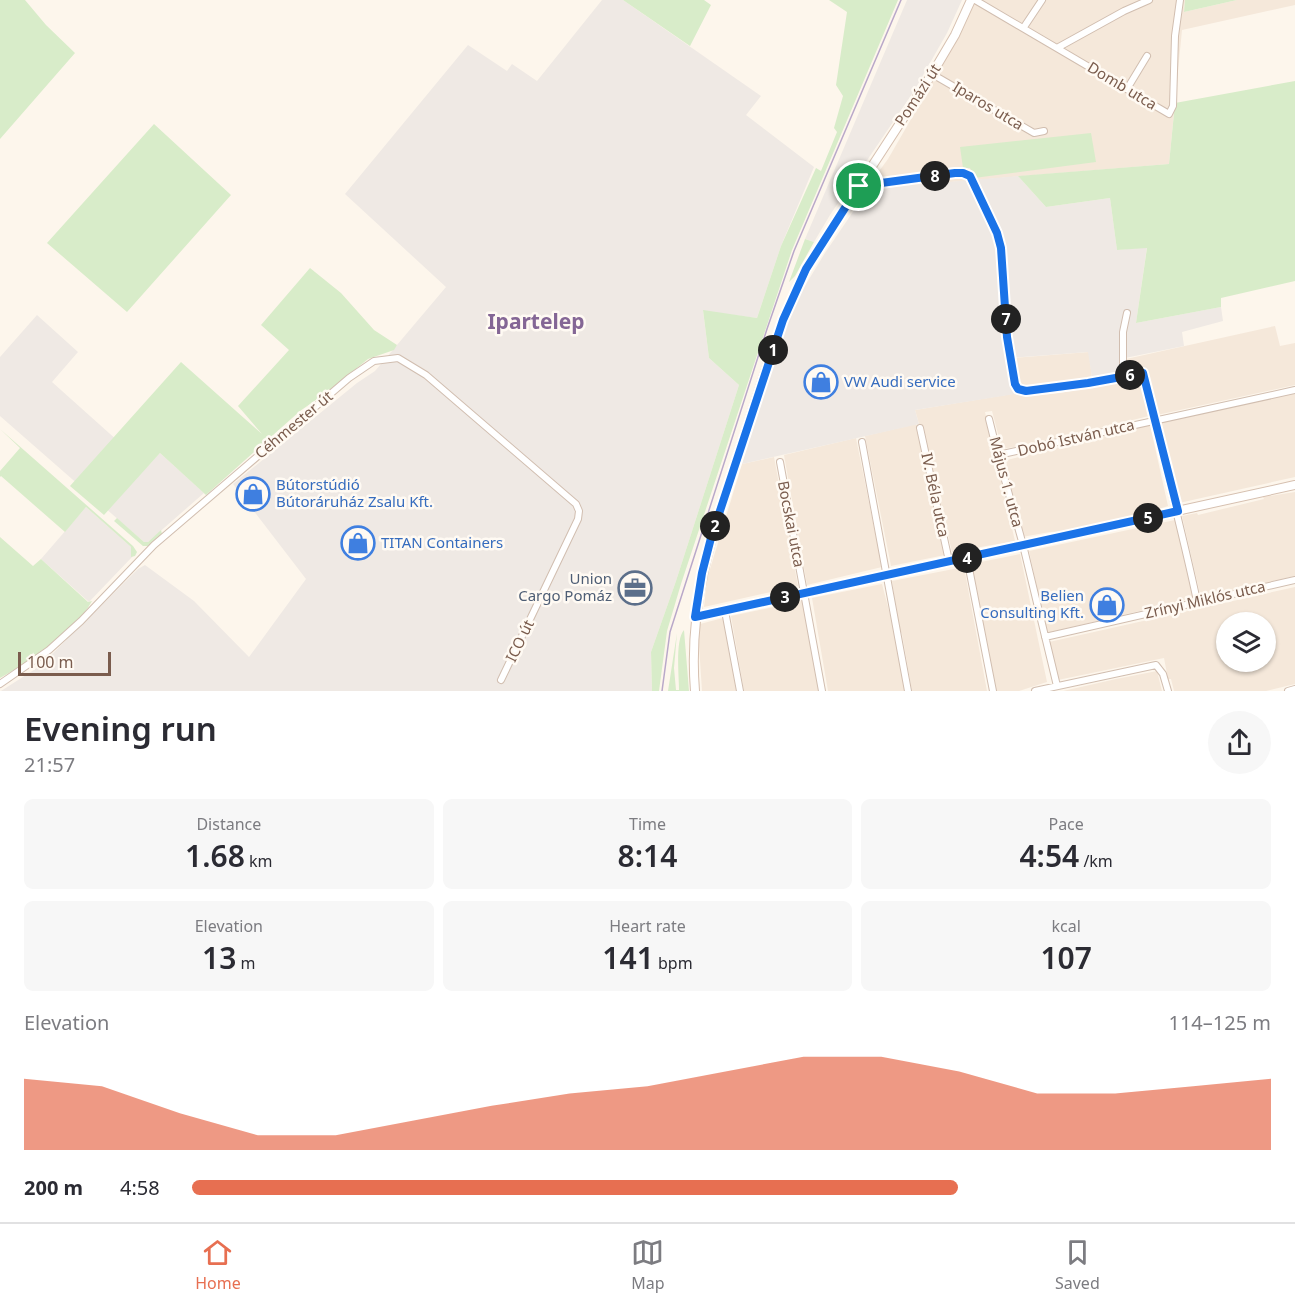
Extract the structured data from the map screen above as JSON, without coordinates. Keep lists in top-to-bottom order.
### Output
{
  "streets": {
    "main road": ["Pomázi út"],
    "street": [
      "Domb utca",
      "Iparos utca",
      "Céhmester út",
      "Dobó István utca",
      "Május 1. utca",
      "IV. Béla utca",
      "Bocskai utca",
      "Zrínyi Miklós utca",
      "ICO út"
    ]
  },
  "crossings": [
    ["Pomázi út", "Iparos utca"],
    ["Céhmester út", "ICO út"],
    ["Dobó István utca", "Május 1. utca"],
    ["Május 1. utca", "Zrínyi Miklós utca"]
  ],
  "districts": ["Ipartelep"],
  "places": {
    "shop": [
      "VW Audi service",
      "Bútorstúdió Bútoráruház Zsalu Kft.",
      "TITAN Containers",
      "Belien Consulting Kft."
    ],
    "office": ["Union Cargo Pomáz"]
  },
  "scale_bar": "100 m",
  "page": {
    "pins": [
      "8",
      "7",
      "1",
      "6",
      "5",
      "2",
      "4",
      "3"
    ],
    "scale": "100 m",
    "heading": ["Evening run", "21:57"],
    "stats": [
      ["Distance", "1.68 km"],
      ["Time", "8:14"],
      ["Pace", "4:54 /km"],
      ["Elevation", "13 m"],
      ["Heart rate", "141 bpm"],
      ["kcal", "107"]
    ],
    "chart": ["Elevation", "114–125 m"],
    "list": [
      {
        "name": "200 m",
        "note": "4:58"
      }
    ],
    "tabs": ["Home", "Map", "Saved"]
  }
}
